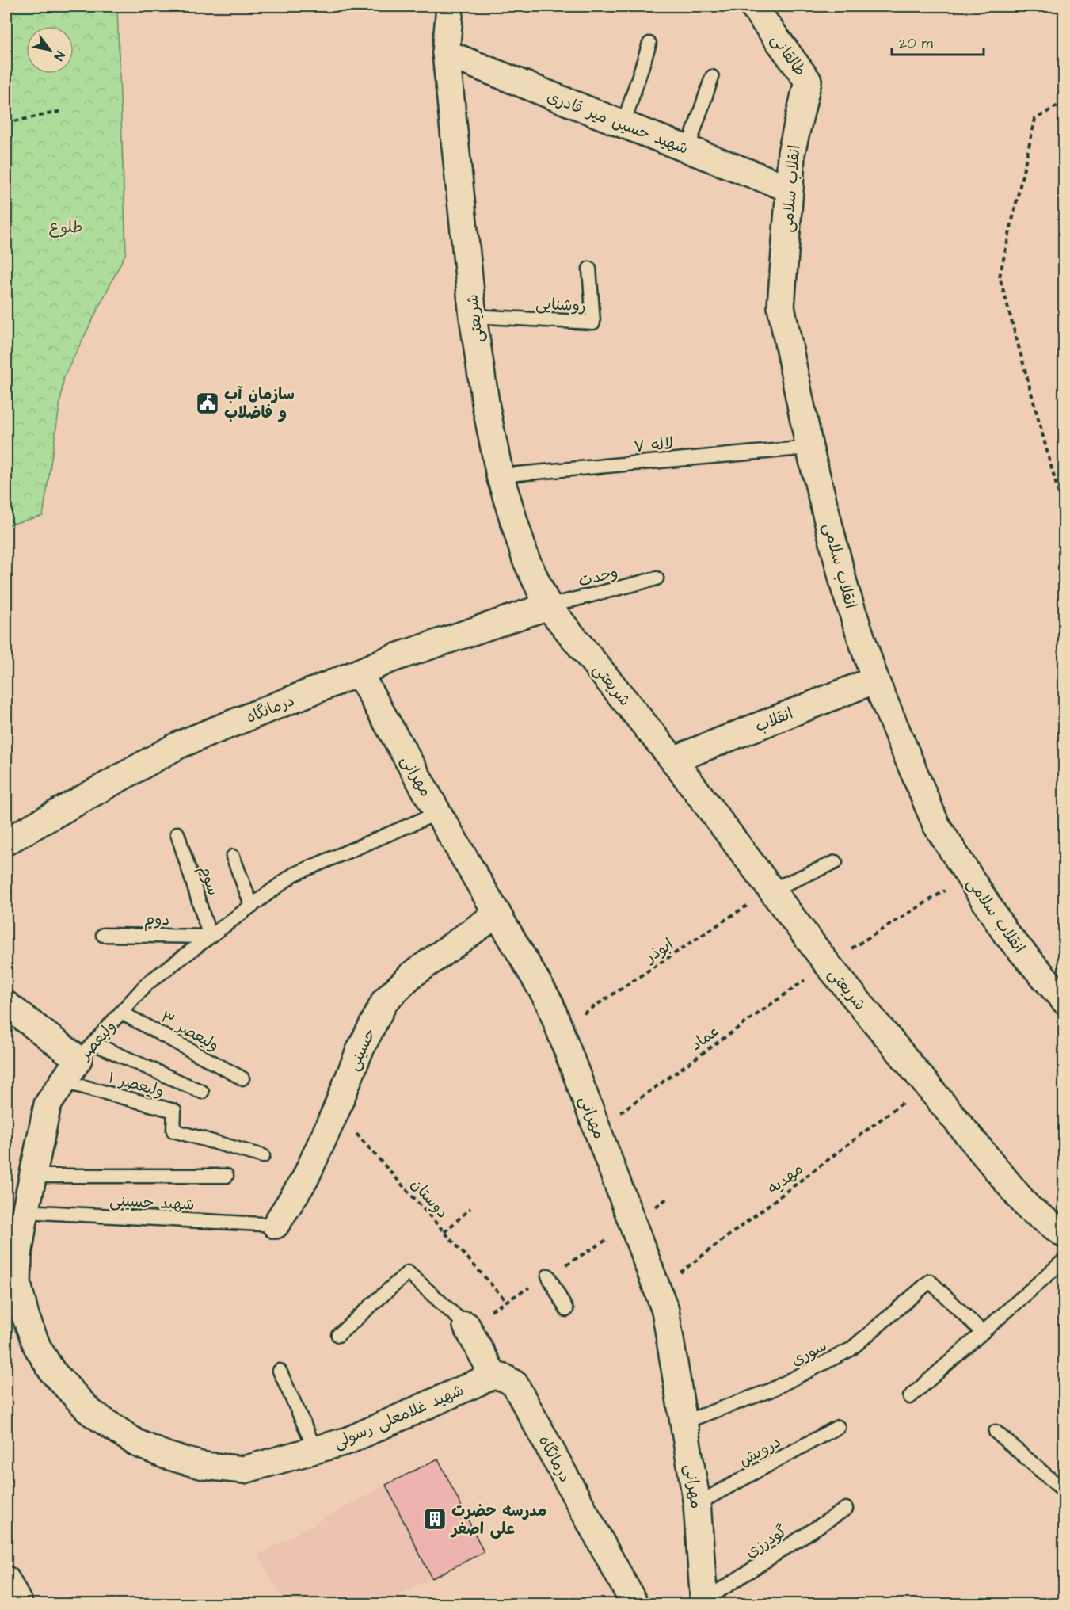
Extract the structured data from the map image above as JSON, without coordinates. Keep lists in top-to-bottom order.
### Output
{
  "streets": {
    "street": [
      "طالقانی",
      "شهید حسین میر قادری",
      "انقلاب سلامی",
      "شریعتی",
      "درمانگاه",
      "انقلاب",
      "مهرانی",
      "ولیعصر",
      "حسینی",
      "شهید غلامعلی رسولی"
    ],
    "lane": [
      "روشنایی",
      "لاله ۷",
      "وحدت",
      "سوم",
      "دوم",
      "ولیعصر ۳",
      "ولیعصر ۱",
      "شهید حسینی",
      "سوری",
      "درویش",
      "گودرزی"
    ],
    "path": [
      "ابوذر",
      "عماد",
      "مهدیه",
      "دوستان"
    ]
  },
  "crossings": [
    ["طالقانی", "انقلاب سلامی"],
    ["شهید حسین میر قادری", "انقلاب سلامی"],
    ["شهید حسین میر قادری", "شریعتی"],
    ["انقلاب سلامی", "لاله ۷"],
    ["انقلاب سلامی", "انقلاب"],
    ["انقلاب سلامی", "عماد"],
    ["روشنایی", "شریعتی"],
    ["شریعتی", "لاله ۷"],
    ["شریعتی", "وحدت"],
    ["شریعتی", "درمانگاه"],
    ["شریعتی", "انقلاب"],
    ["شریعتی", "ابوذر"],
    ["شریعتی", "عماد"],
    ["شریعتی", "مهدیه"],
    ["وحدت", "درمانگاه"],
    ["درمانگاه", "مهرانی"],
    ["درمانگاه", "شهید غلامعلی رسولی"],
    ["مهرانی", "ابوذر"],
    ["مهرانی", "عماد"],
    ["مهرانی", "ولیعصر"],
    ["مهرانی", "حسینی"],
    ["مهرانی", "مهدیه"],
    ["مهرانی", "سوری"],
    ["مهرانی", "درویش"],
    ["مهرانی", "گودرزی"],
    ["سوم", "دوم"],
    ["سوم", "ولیعصر"],
    ["دوم", "ولیعصر"],
    ["ولیعصر ۳", "ولیعصر"],
    ["ولیعصر", "ولیعصر ۱"],
    ["ولیعصر", "شهید حسینی"],
    ["ولیعصر", "شهید غلامعلی رسولی"],
    ["حسینی", "دوستان"],
    ["حسینی", "شهید حسینی"]
  ],
  "parks": ["طلوع"],
  "places": {
    "public building": ["سازمان آب و فاضلاب"],
    "building": ["مدرسه حضرت علی اصغر"]
  },
  "scale_bar": "20 m",
  "north": "bottom right"
}
